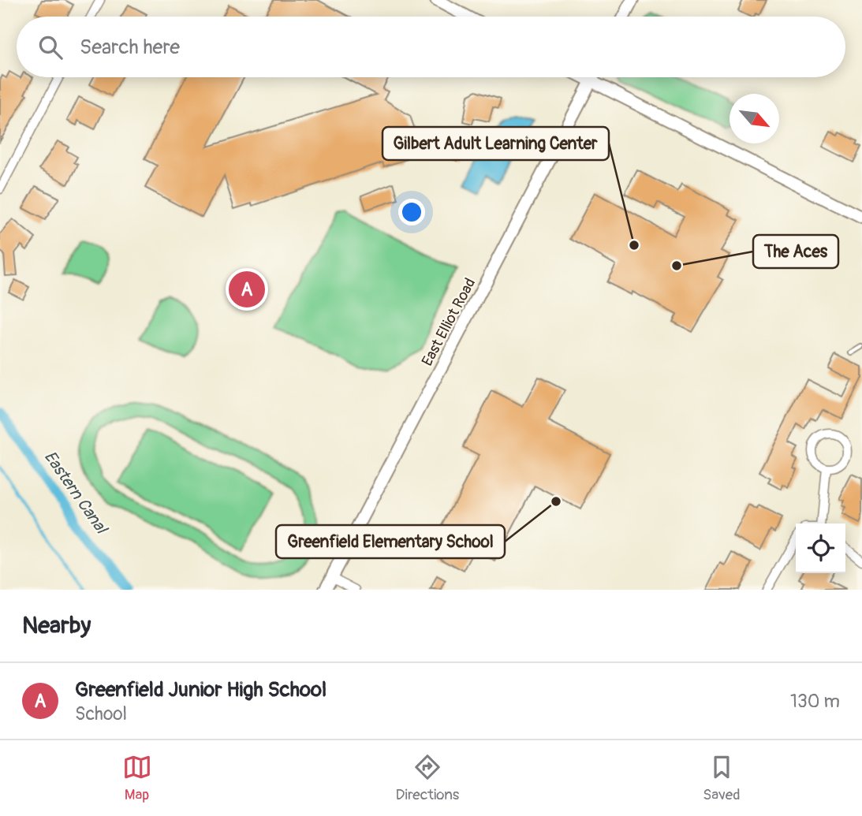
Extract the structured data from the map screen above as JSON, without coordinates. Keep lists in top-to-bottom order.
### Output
{
  "streets": {
    "main road": ["East Elliot Road"]
  },
  "water": ["Eastern Canal"],
  "places": ["Gilbert Adult Learning Center", "The Aces", "Greenfield Elementary School"],
  "north": "bottom right",
  "page": {
    "search": "Search here",
    "pins": "A",
    "heading": "Nearby",
    "list": [
      {
        "mark": "A",
        "name": "Greenfield Junior High School",
        "note": "School",
        "value": "130 m"
      }
    ],
    "nav": ["Map", "Directions", "Saved"]
  }
}
